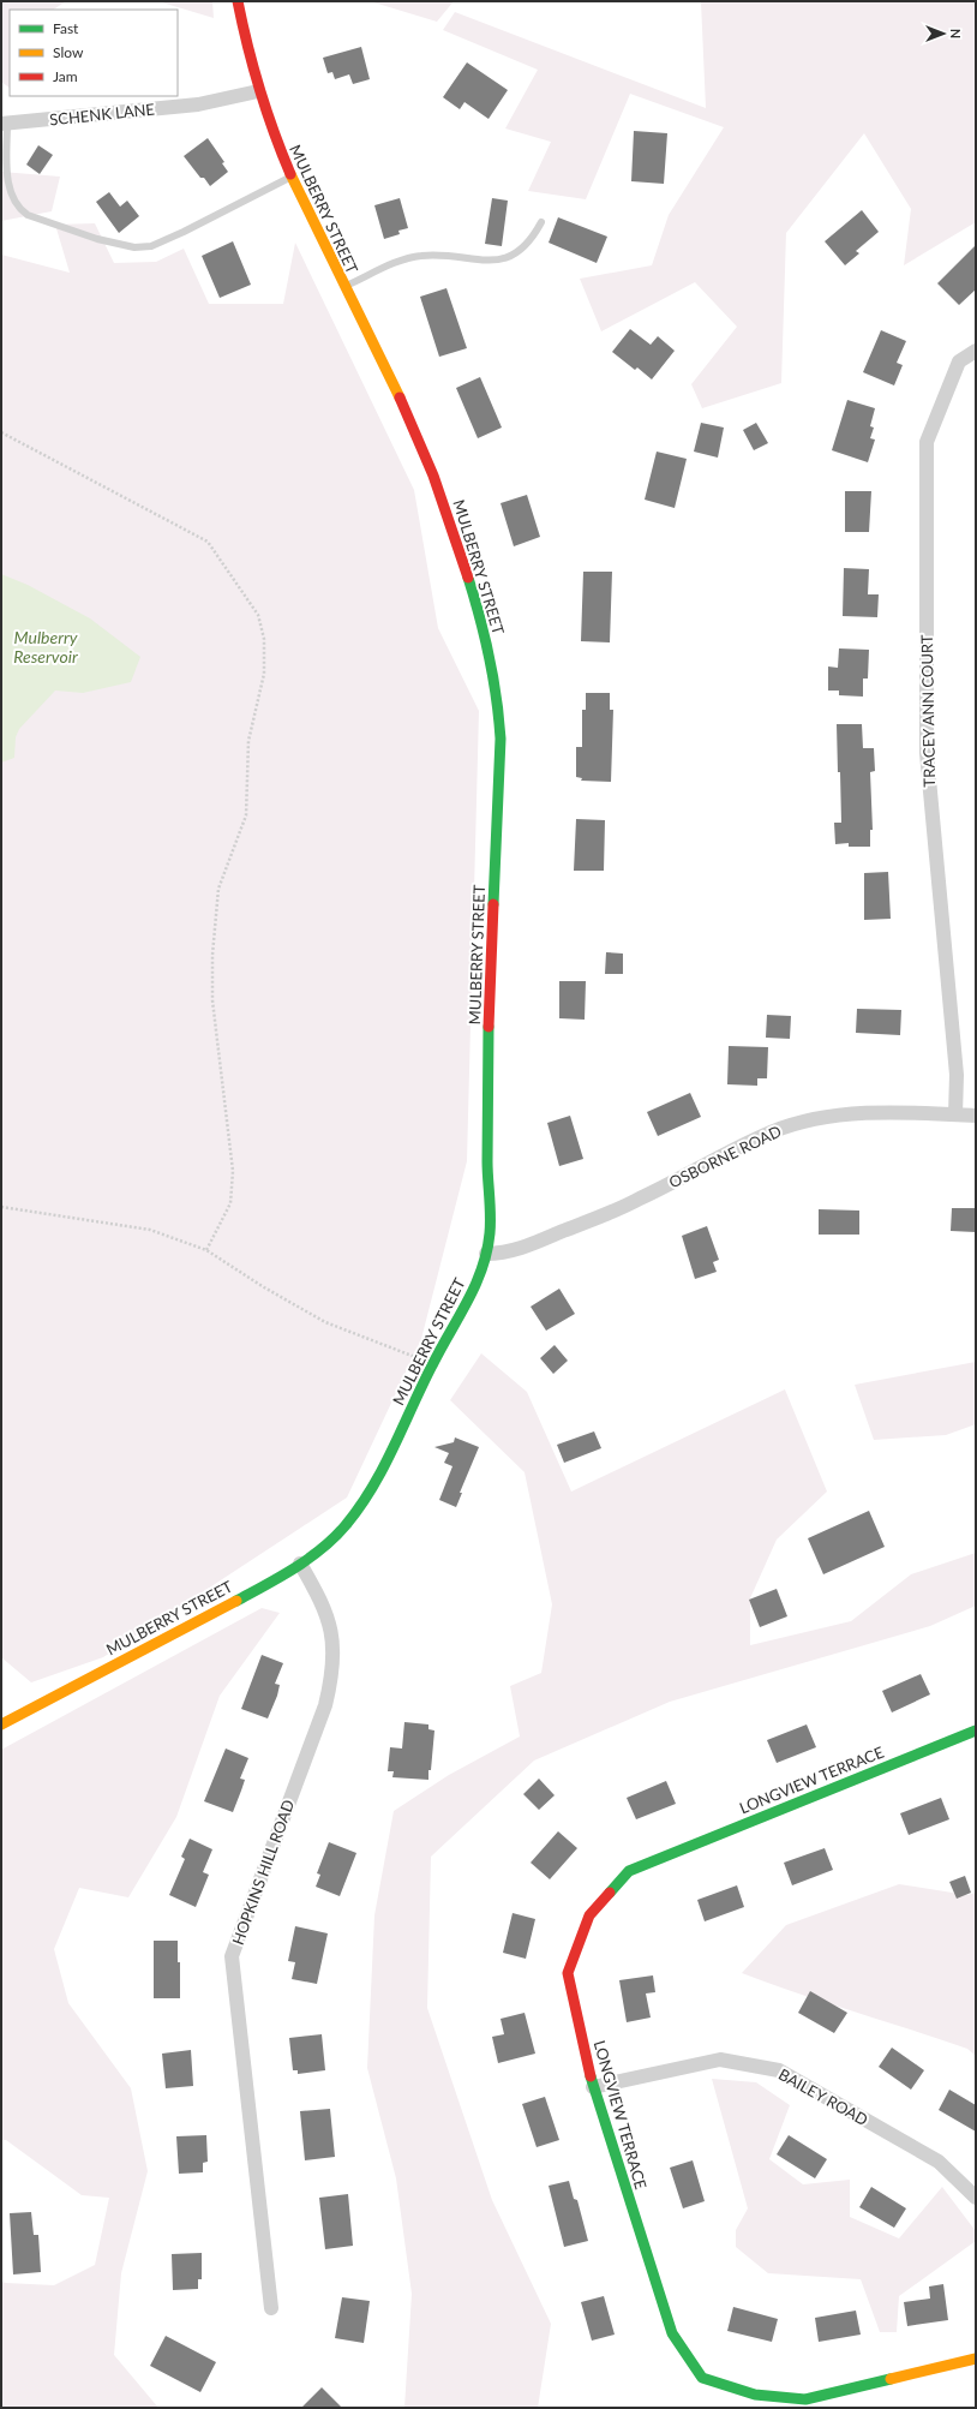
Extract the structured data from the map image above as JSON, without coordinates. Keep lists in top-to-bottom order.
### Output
{
  "streets": {
    "street": [
      "SCHENK LANE",
      "MULBERRY STREET",
      "TRACEY ANN COURT",
      "OSBORNE ROAD",
      "LONGVIEW TERRACE",
      "HOPKINS HILL ROAD",
      "BAILEY ROAD"
    ]
  },
  "crossings": [
    ["SCHENK LANE", "MULBERRY STREET"],
    ["MULBERRY STREET", "OSBORNE ROAD"],
    ["MULBERRY STREET", "HOPKINS HILL ROAD"],
    ["TRACEY ANN COURT", "OSBORNE ROAD"],
    ["LONGVIEW TERRACE", "BAILEY ROAD"]
  ],
  "water": ["Mulberry Reservoir"],
  "legend": ["Fast", "Slow", "Jam"],
  "north": "right"
}
